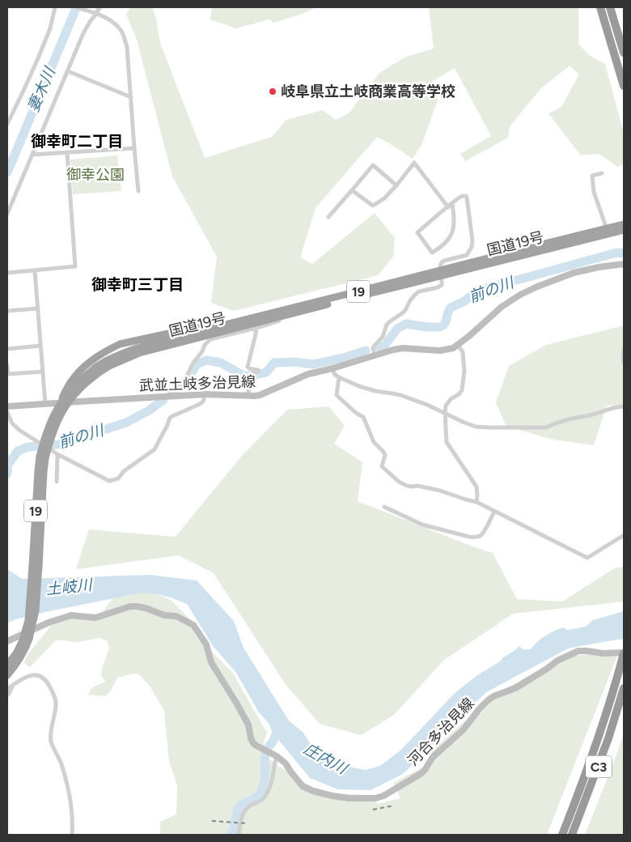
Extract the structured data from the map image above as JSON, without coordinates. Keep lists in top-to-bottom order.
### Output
{
  "streets": {
    "highway": ["国道19号", "19", "C3"],
    "main road": ["武並土岐多治見線", "河合多治見線"]
  },
  "crossings": [
    ["河合多治見線", "C3"]
  ],
  "districts": ["御幸町二丁目", "御幸町三丁目"],
  "water": [
    "妻木川",
    "前の川",
    "土岐川",
    "庄内川"
  ],
  "parks": ["御幸公園"],
  "places": ["岐阜県立土岐商業高等学校"]
}
